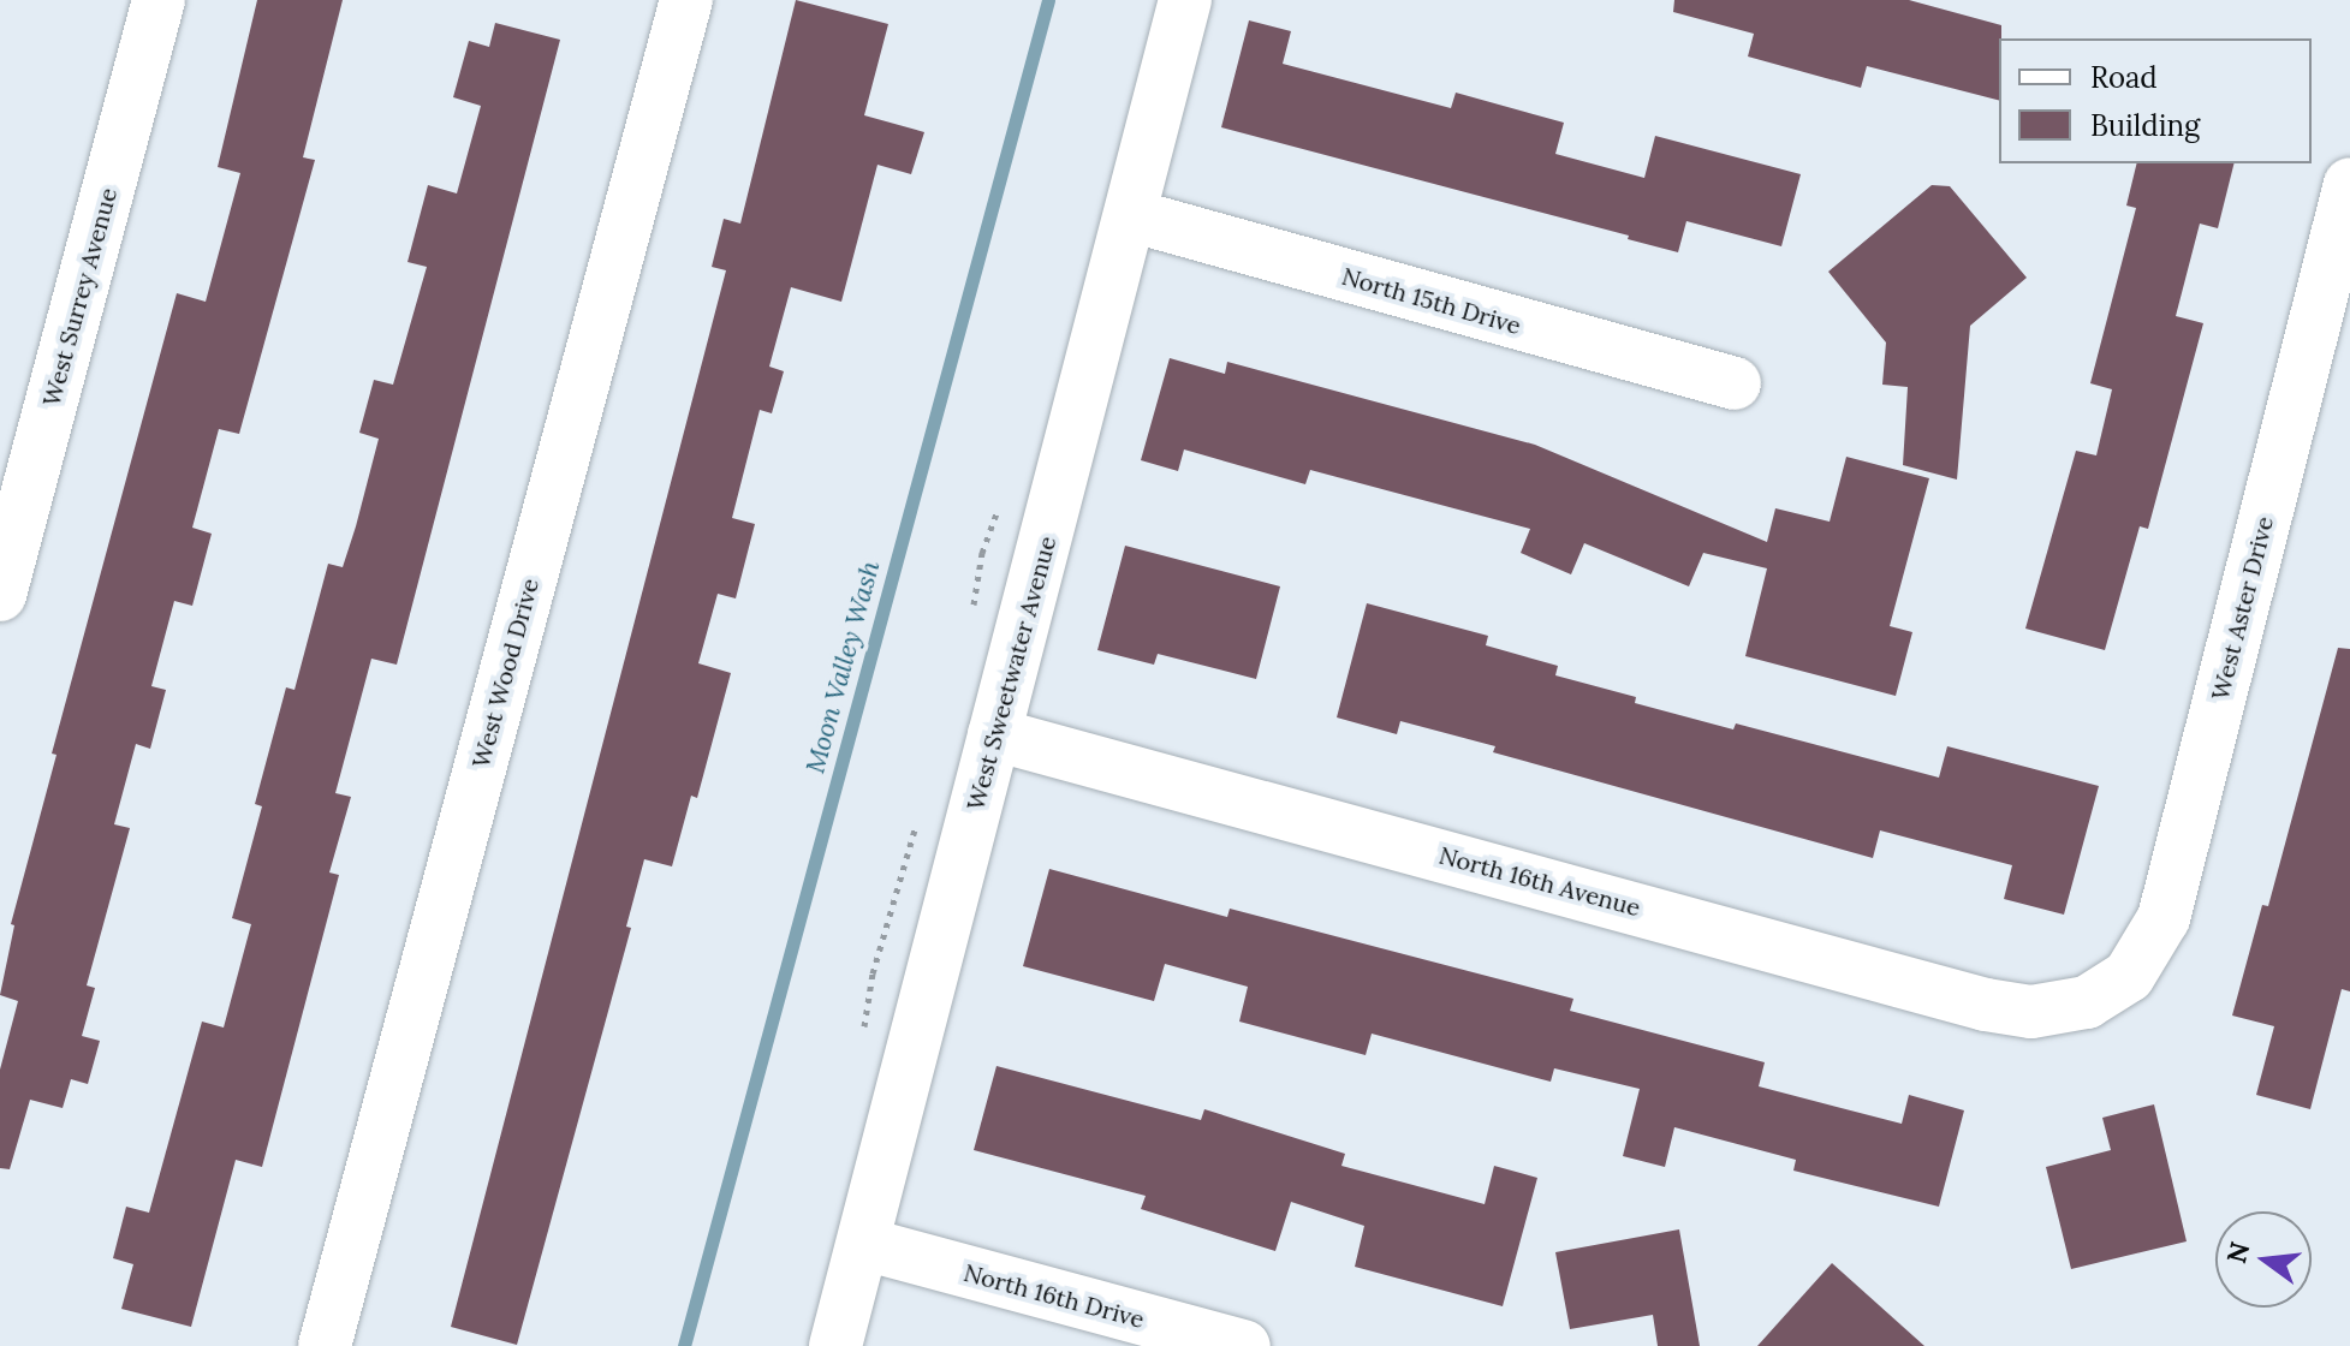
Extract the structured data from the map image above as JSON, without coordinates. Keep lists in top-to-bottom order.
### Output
{
  "streets": {
    "street": [
      "West Surrey Avenue",
      "North 15th Drive",
      "West Aster Drive",
      "West Wood Drive",
      "West Sweetwater Avenue",
      "North 16th Avenue",
      "North 16th Drive"
    ]
  },
  "crossings": [
    ["North 15th Drive", "West Sweetwater Avenue"],
    ["West Aster Drive", "North 16th Avenue"],
    ["West Sweetwater Avenue", "North 16th Avenue"],
    ["West Sweetwater Avenue", "North 16th Drive"]
  ],
  "water": ["Moon Valley Wash"],
  "legend": ["Road", "Building"],
  "north": "left"
}
